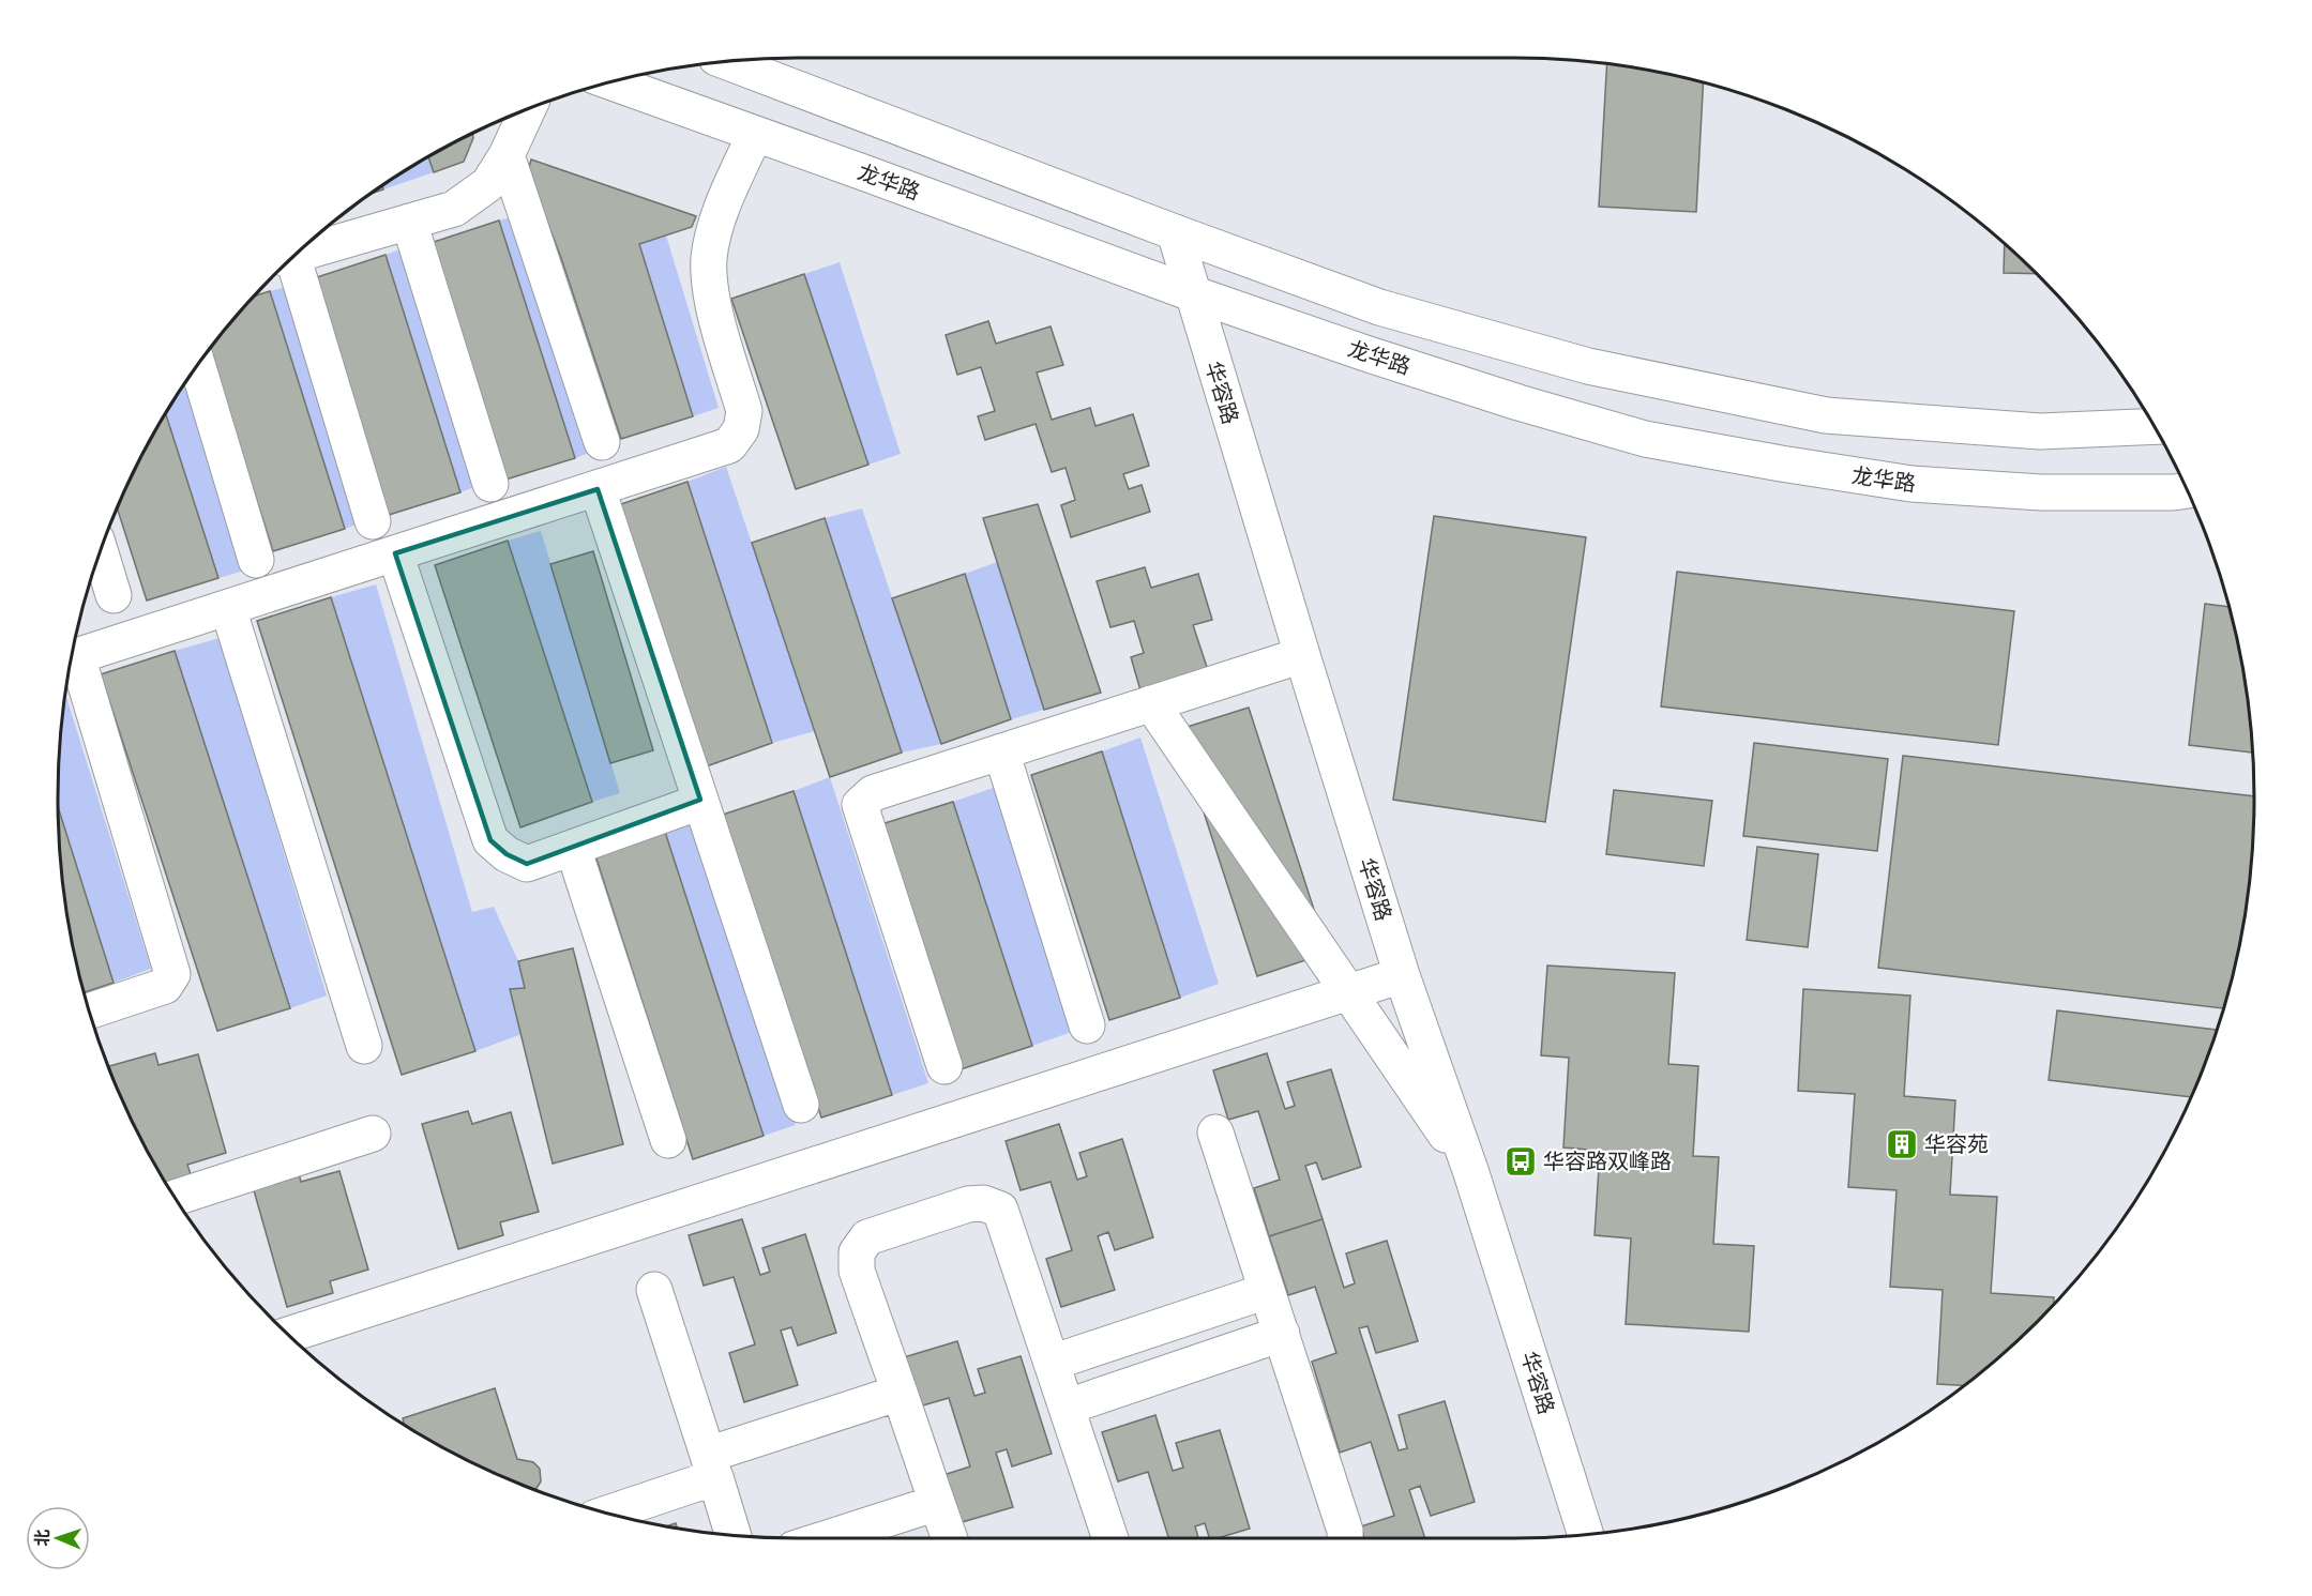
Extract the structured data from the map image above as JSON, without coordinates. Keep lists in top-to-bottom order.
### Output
{
  "streets": {
    "street": ["龙华路", "华容路"]
  },
  "crossings": [
    ["龙华路", "华容路"]
  ],
  "places": {
    "building": ["华容苑"],
    "bus stop": ["华容路双峰路"]
  },
  "north": "left"
}
